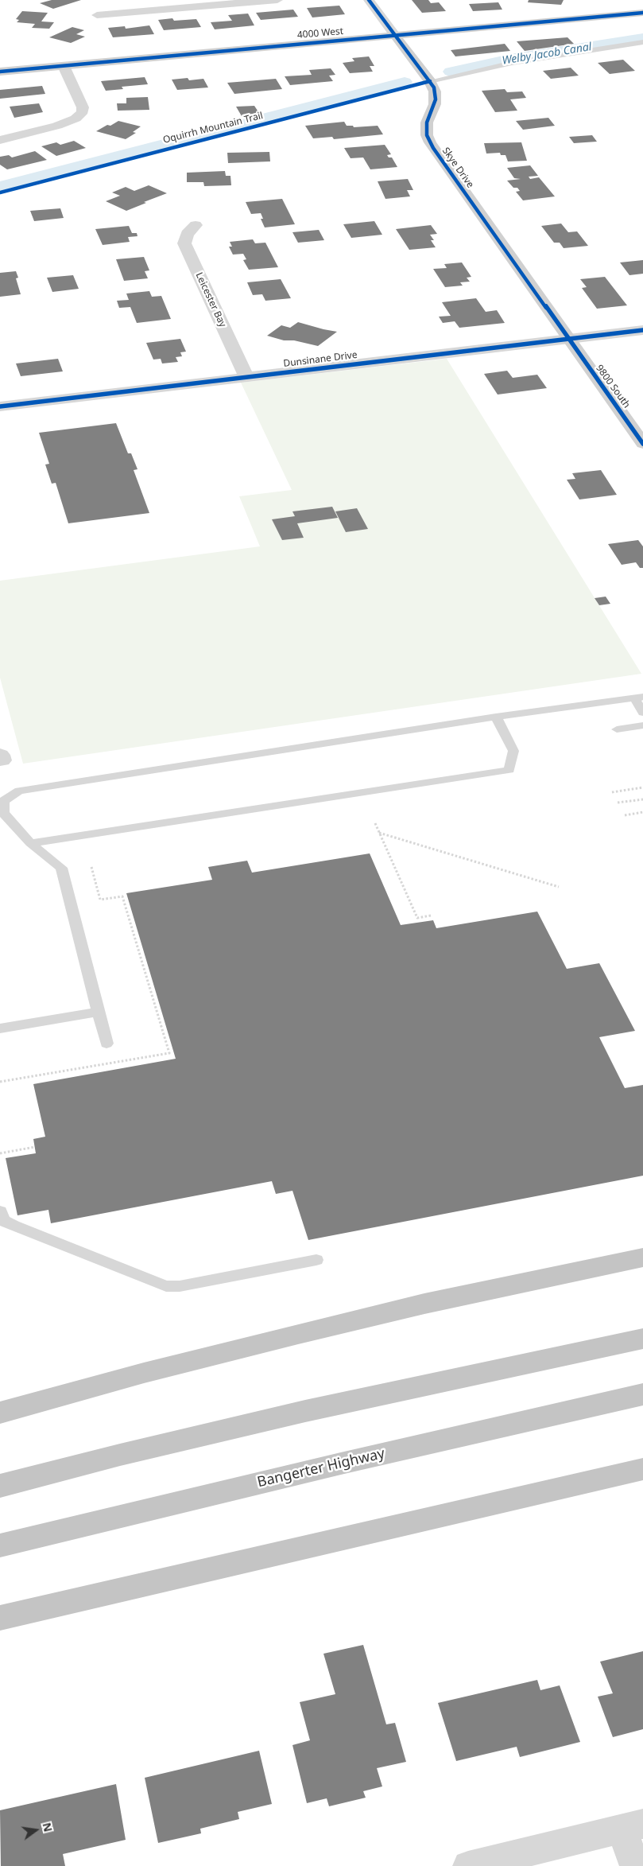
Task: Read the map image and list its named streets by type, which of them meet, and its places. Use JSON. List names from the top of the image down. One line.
{"streets":{"highway":["Bangerter Highway"],"main road":["4000 West","Skye Drive","9800 South"],"street":["Leicester Bay","Dunsinane Drive"],"cycle path":["Oquirrh Mountain Trail"]},"crossings":[["4000 West","Skye Drive"],["Skye Drive","Dunsinane Drive"],["Skye Drive","9800 South"],["Leicester Bay","Dunsinane Drive"],["Dunsinane Drive","9800 South"]],"water":["Welby Jacob Canal"],"north":"right"}
